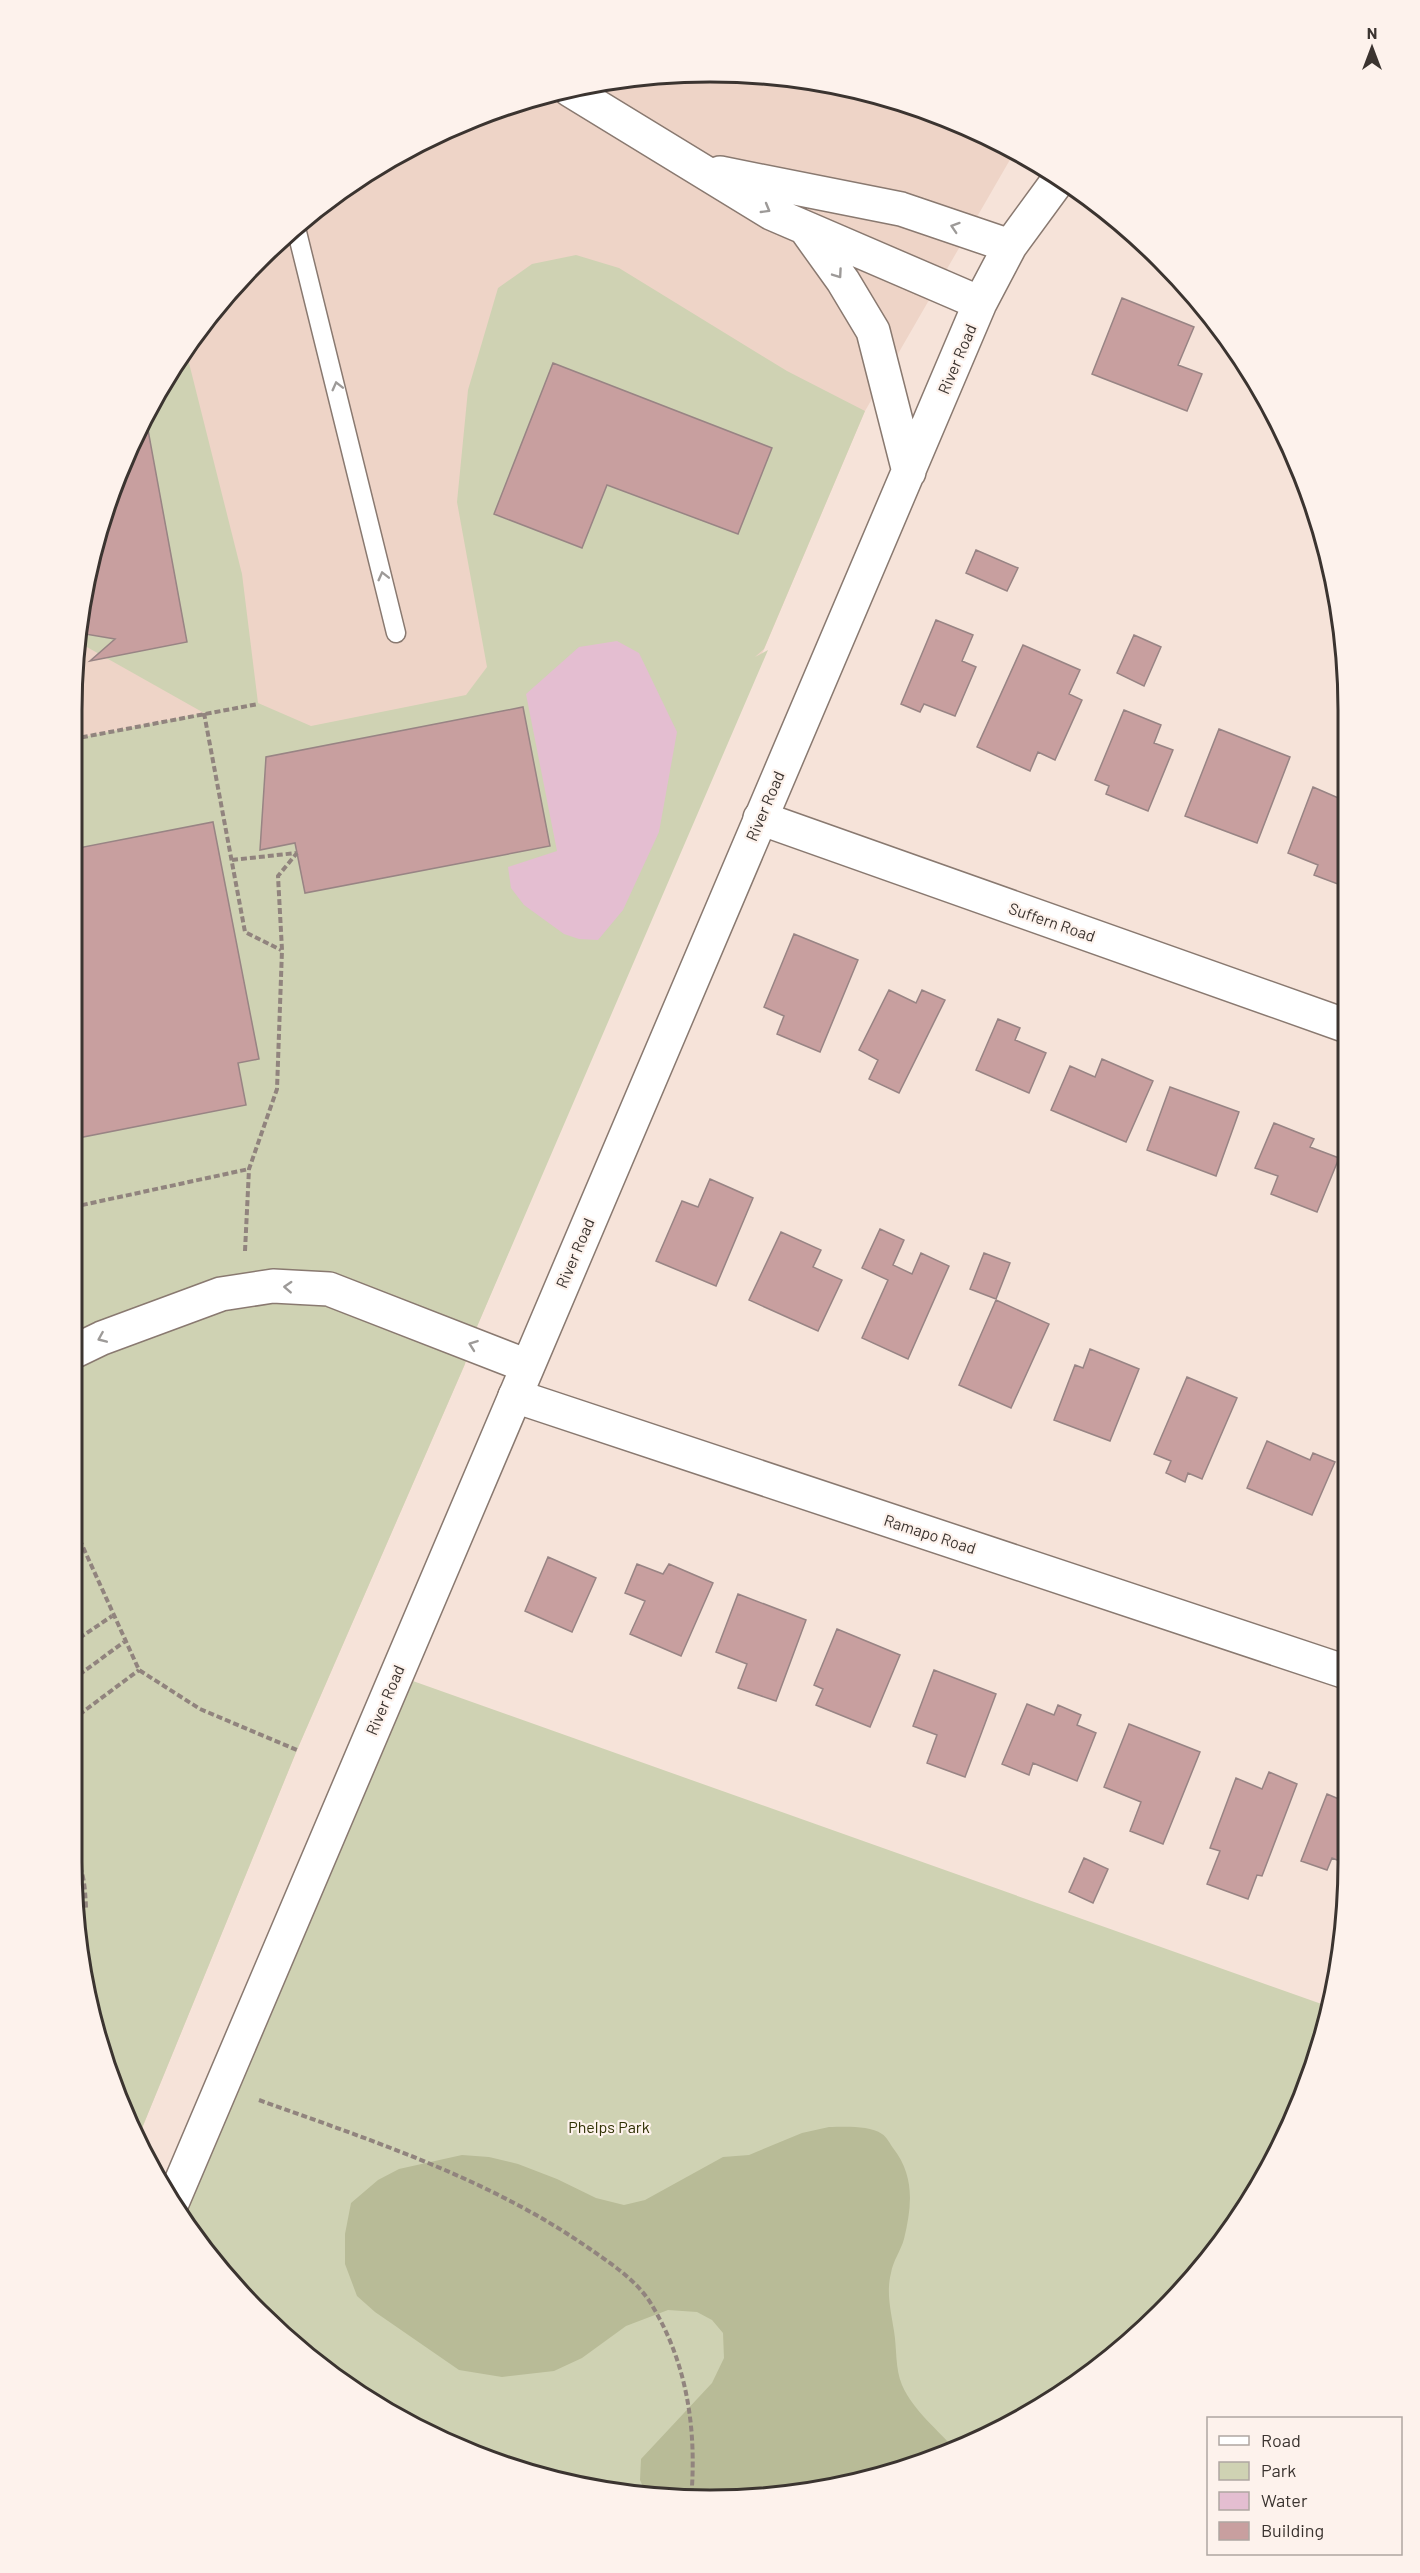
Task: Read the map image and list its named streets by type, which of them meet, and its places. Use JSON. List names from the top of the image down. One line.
{"streets":{"main road":["River Road","Suffern Road","Ramapo Road"]},"crossings":[["River Road","Suffern Road"],["River Road","Ramapo Road"]],"parks":["Phelps Park"],"legend":["Road","Park","Water","Building"],"north":"top"}
